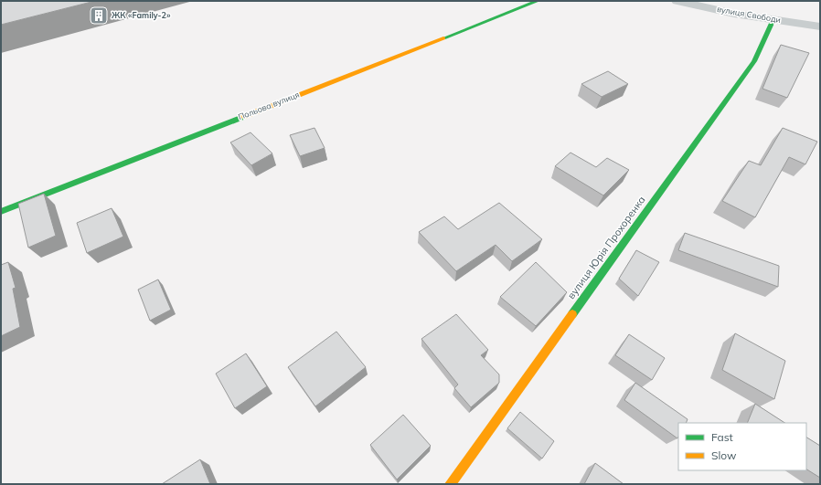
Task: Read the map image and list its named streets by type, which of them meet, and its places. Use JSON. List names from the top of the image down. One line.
{"streets":{"street":["вулиця Свободи","Польова вулиця","вулиця Юрія Прохоренка"]},"crossings":[["вулиця Свободи","вулиця Юрія Прохоренка"]],"places":{"building":["ЖК «Family-2»"]},"legend":["Fast","Slow"]}
